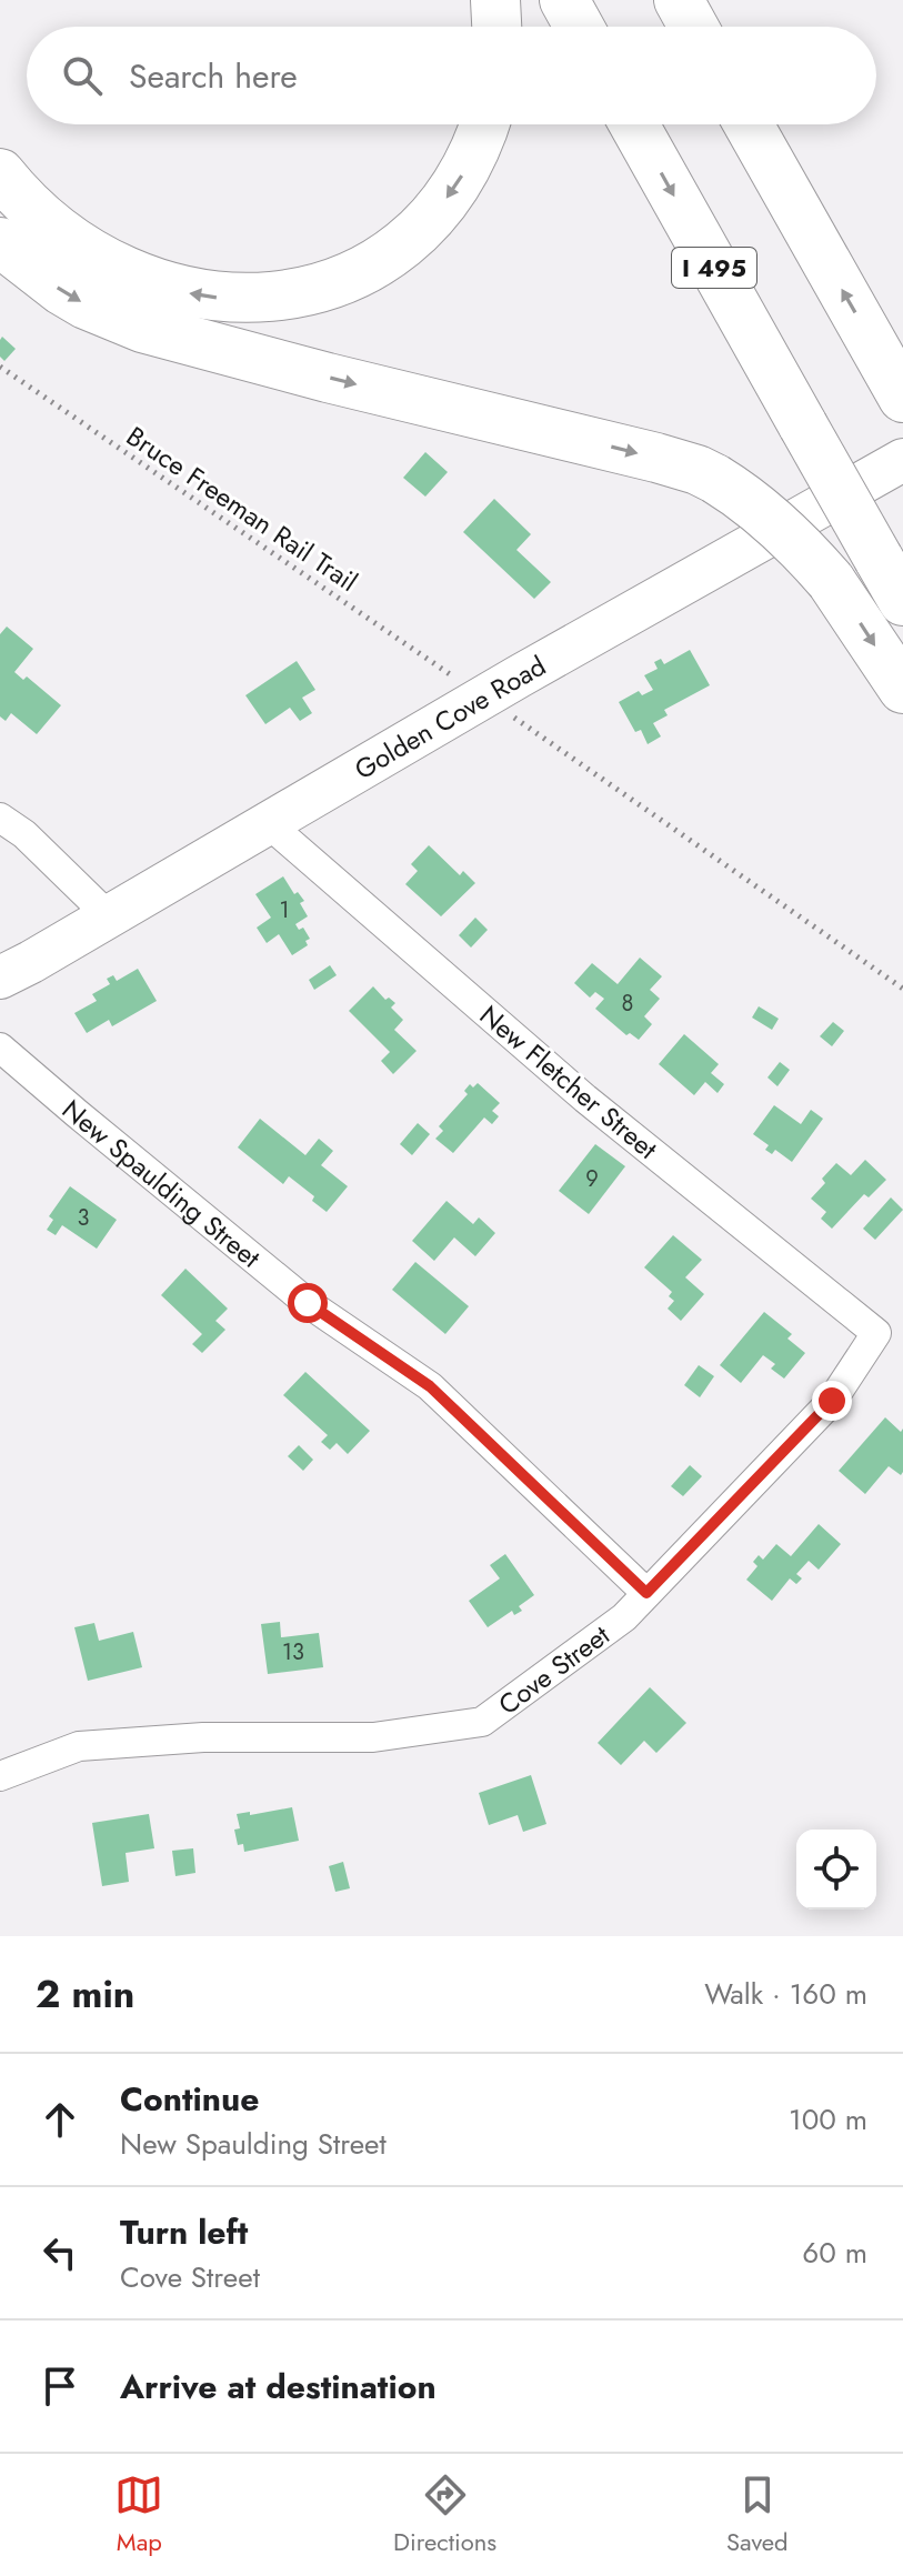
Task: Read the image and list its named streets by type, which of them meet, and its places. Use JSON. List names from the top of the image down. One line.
{"streets":{"highway":["I 495"],"main road":["Golden Cove Road"],"street":["New Fletcher Street","New Spaulding Street","Cove Street"],"path":["Bruce Freeman Rail Trail"]},"crossings":[["Golden Cove Road","New Fletcher Street"],["New Fletcher Street","Cove Street"],["New Spaulding Street","Cove Street"]],"house_numbers":["1","8","9","3","13"],"page":{"search":"Search here","heading":["2 min","Walk · 160 m"],"list":[["Continue","New Spaulding Street","100 m"],["Turn left","Cove Street","60 m"],"Arrive at destination"],"nav":["Map","Directions","Saved"]}}
